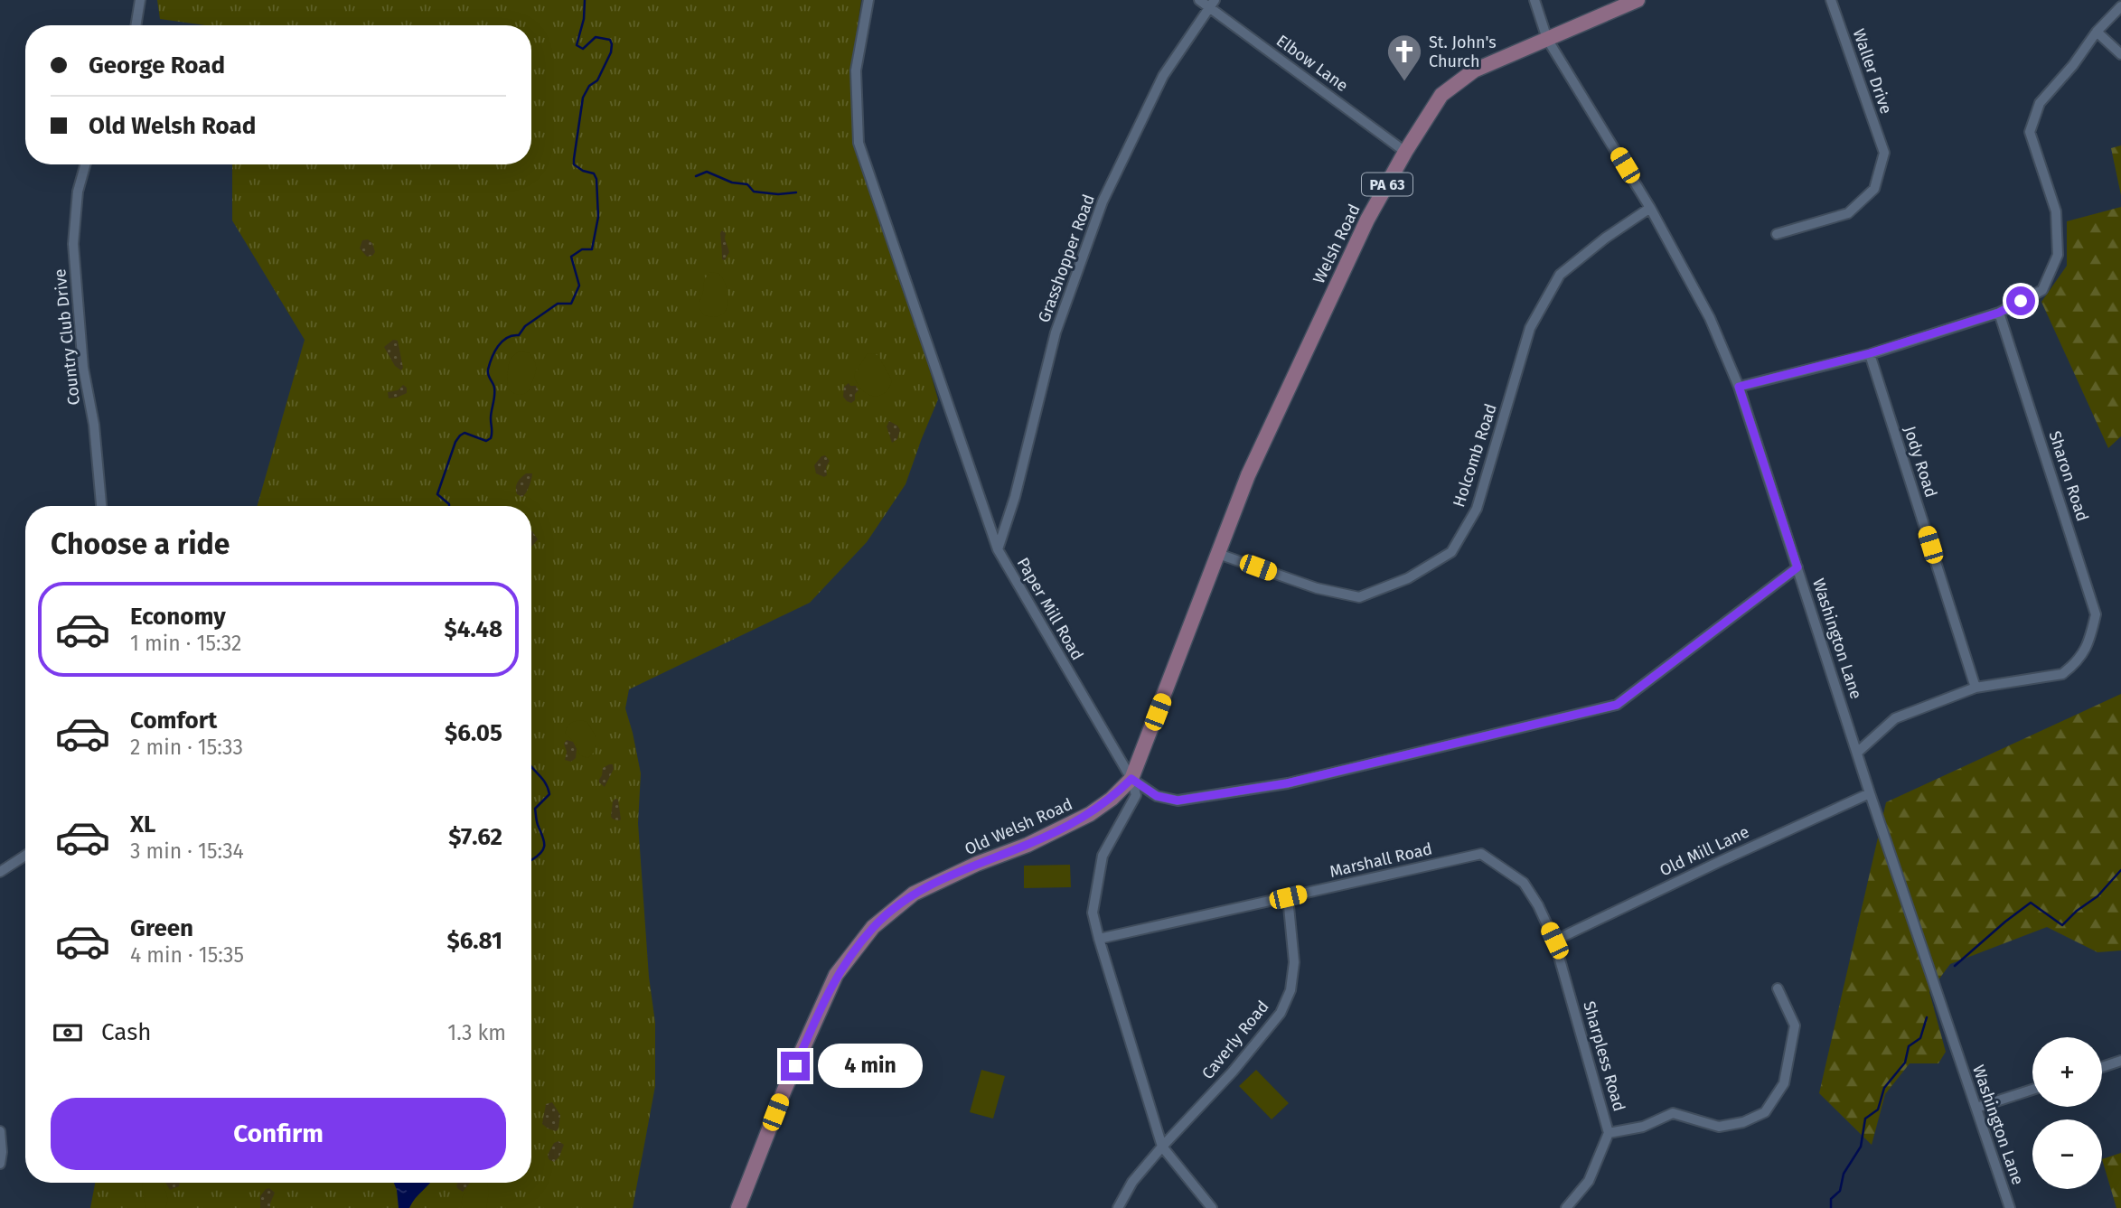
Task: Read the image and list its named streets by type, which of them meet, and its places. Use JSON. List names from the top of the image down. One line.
{"streets":{"main road":["PA 63","Welsh Road","Old Welsh Road"],"street":["Elbow Lane","Waller Drive","Grasshopper Road","Country Club Drive","Holcomb Road","Jody Road","Sharon Road","Paper Mill Road","Washington Lane","Old Mill Lane","Marshall Road","Caverly Road","Sharpless Road"]},"crossings":[["Elbow Lane","Welsh Road"],["Elbow Lane","Grasshopper Road"],["Welsh Road","Washington Lane"],["Welsh Road","Old Welsh Road"],["Grasshopper Road","Paper Mill Road"],["Holcomb Road","Washington Lane"],["Holcomb Road","Old Welsh Road"],["Jody Road","Sharon Road"],["Paper Mill Road","Old Welsh Road"],["Washington Lane","Old Mill Lane"],["Old Mill Lane","Sharpless Road"],["Marshall Road","Caverly Road"],["Marshall Road","Sharpless Road"]],"places":{"church":["St. John's Church"]},"page":{"banner":["George Road","Old Welsh Road"],"heading":"Choose a ride","list":[{"name":"Economy","note":"1 min · 15:32","value":"$4.48"},{"name":"Comfort","note":"2 min · 15:33","value":"$6.05"},{"name":"XL","note":"3 min · 15:34","value":"$7.62"},{"name":"Green","note":"4 min · 15:35","value":"$6.81"}],"pay":["Cash","1.3 km"],"map_buttons":["+","−"],"bubble":"4 min","buttons":"Confirm"}}
